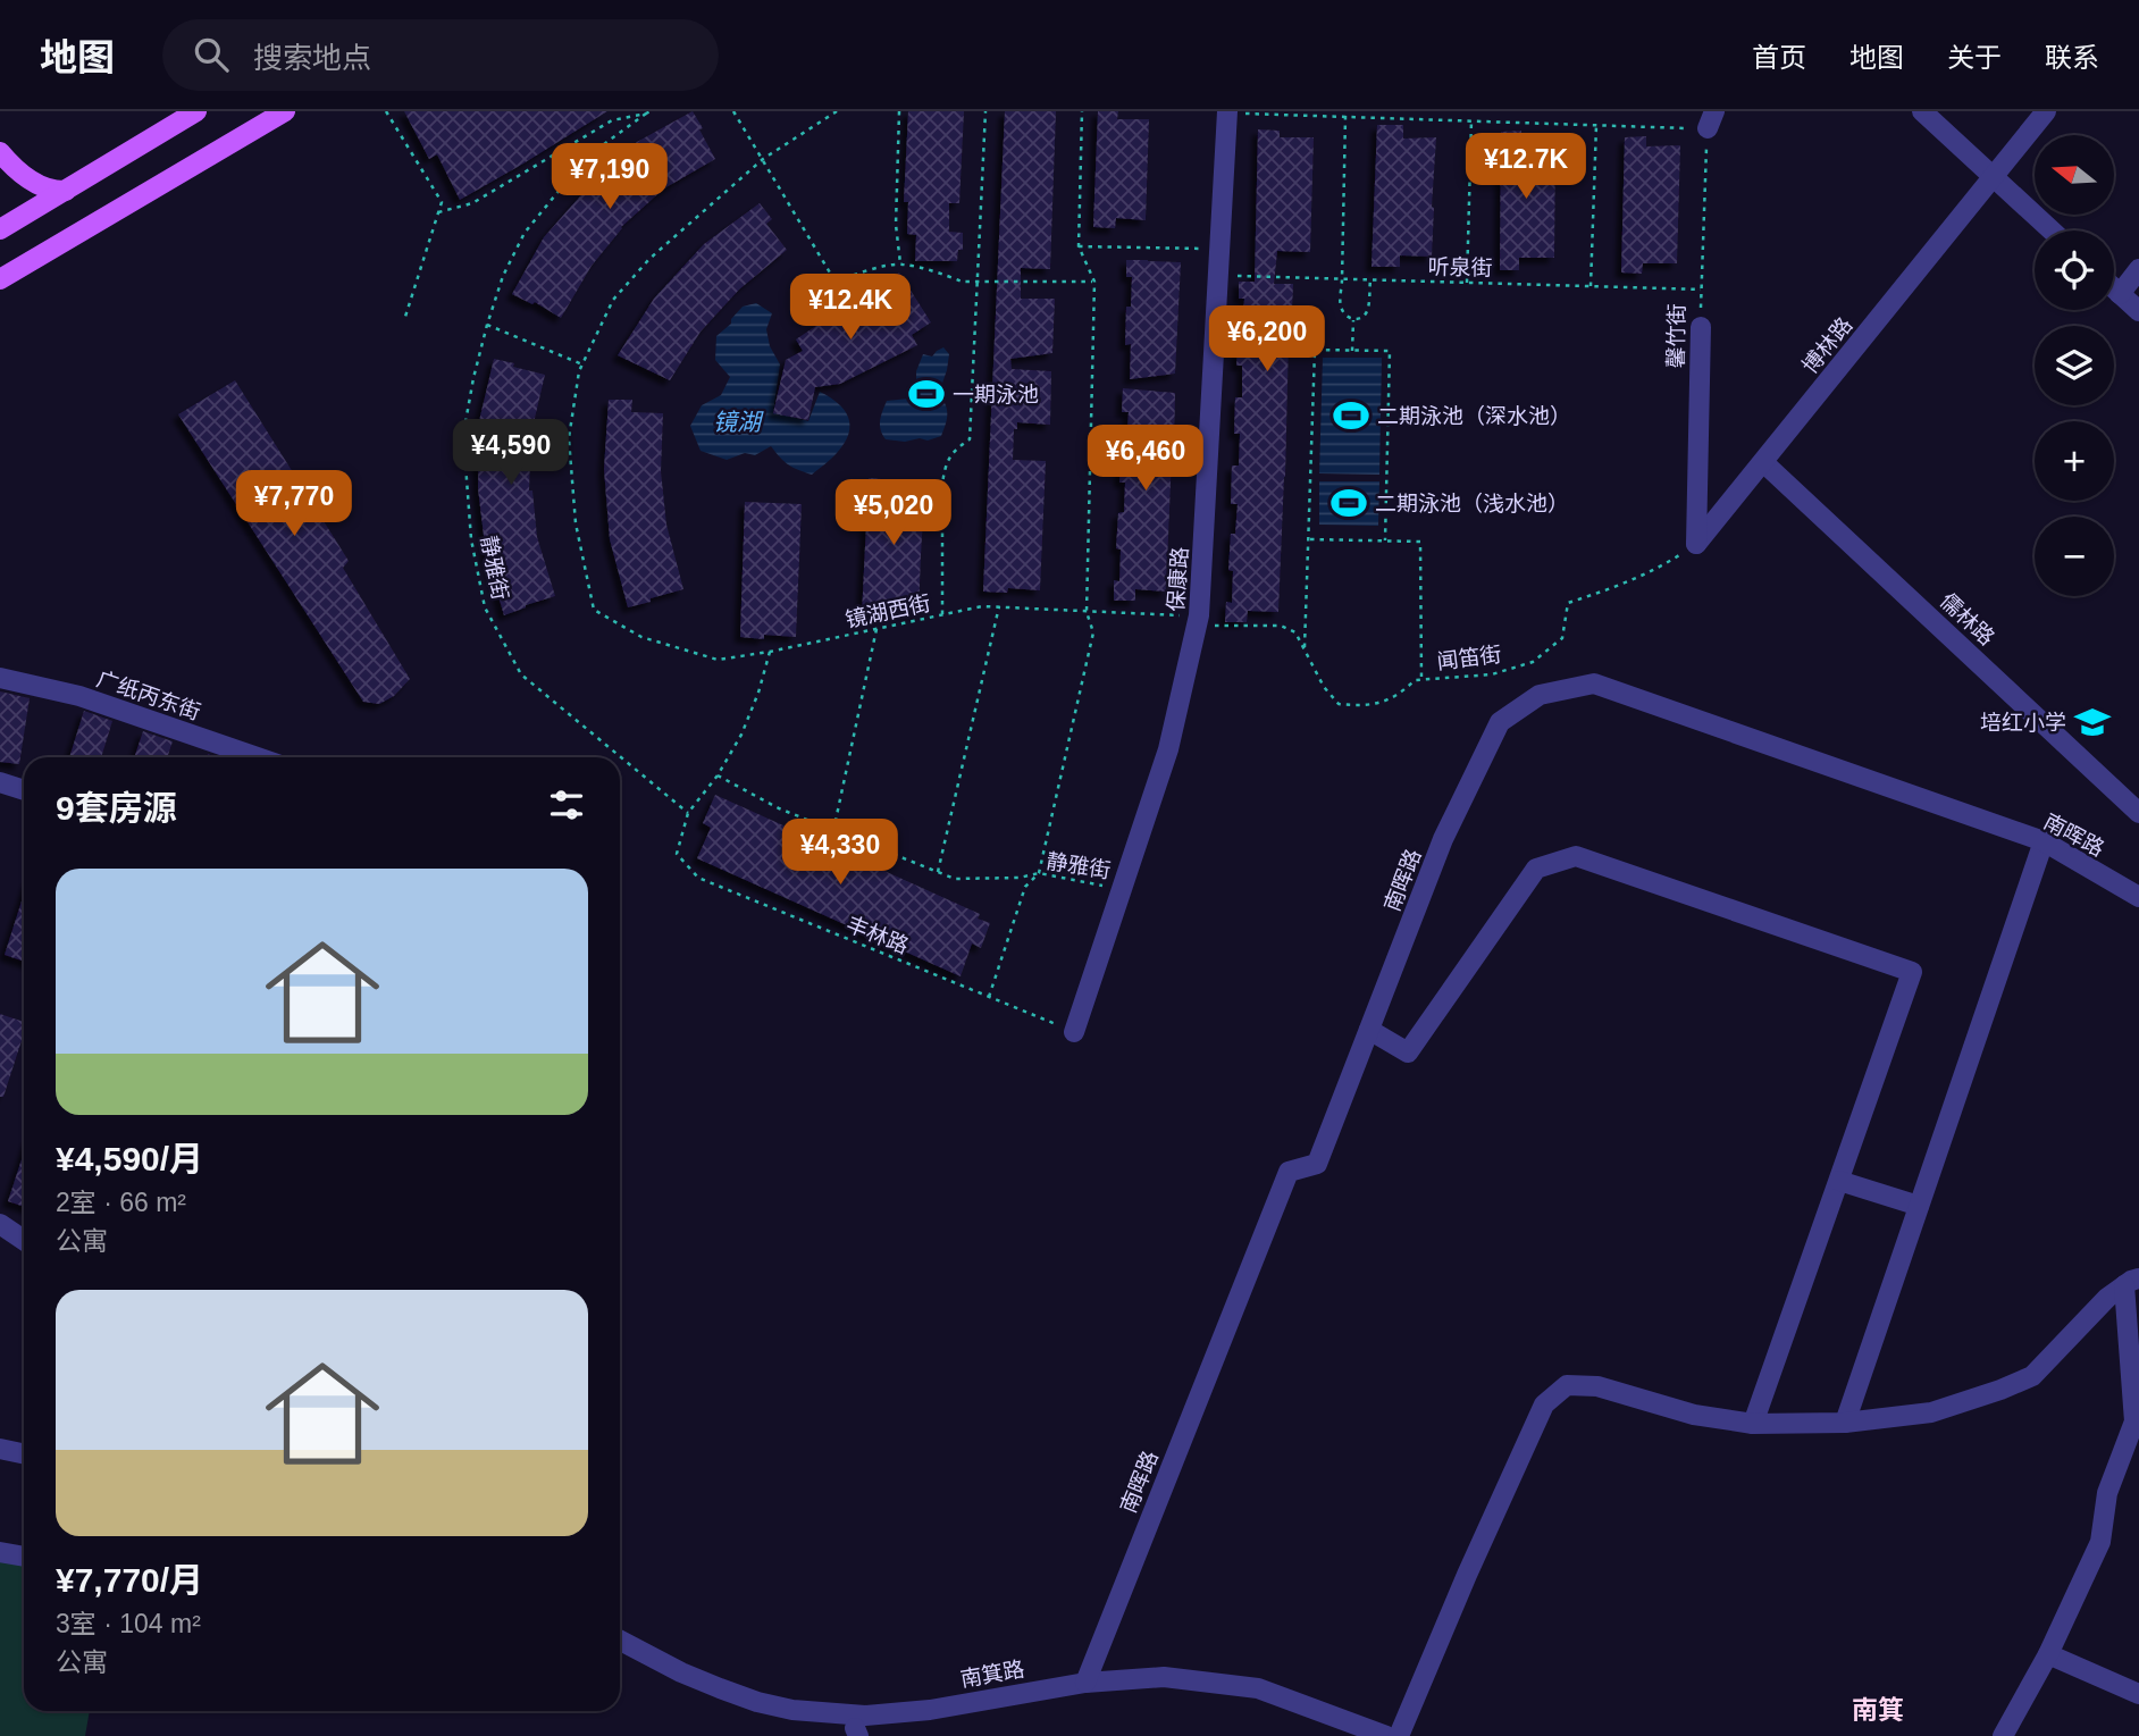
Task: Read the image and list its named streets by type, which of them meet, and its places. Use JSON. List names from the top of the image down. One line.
{"streets":{"street":["馨竹街","博林路","保康路","儒林路","广纸丙东街","南晖路","南箕路"],"path":["听泉街","静雅街","镜湖西街","闻笛街","丰林路"]},"crossings":[["听泉街","馨竹街"],["听泉街","保康路"],["馨竹街","博林路"],["馨竹街","闻笛街"],["博林路","儒林路"],["博林路","闻笛街"],["静雅街","保康路"],["静雅街","丰林路"],["保康路","镜湖西街"],["保康路","闻笛街"],["保康路","丰林路"],["镜湖西街","闻笛街"],["南晖路","南箕路"]],"districts":["南箕"],"water":["镜湖"],"places":{"sports":["一期泳池","二期泳池（深水池）","二期泳池（浅水池）"],"school or university":["培红小学"]},"north":"left","page":{"header":"地图","search":"搜索地点","nav":["首页","地图","关于","联系"],"price":["¥12.7K","¥7,190","¥12.4K","¥6,200","¥4,590","¥6,460","¥7,770","¥5,020","¥4,330"],"map_buttons":["+","−"],"heading":"9套房源","list":[{"name":"¥4,590/月","note":"2室 · 66 m² · 公寓"},{"name":"¥7,770/月","note":"3室 · 104 m² · 公寓"}]}}
